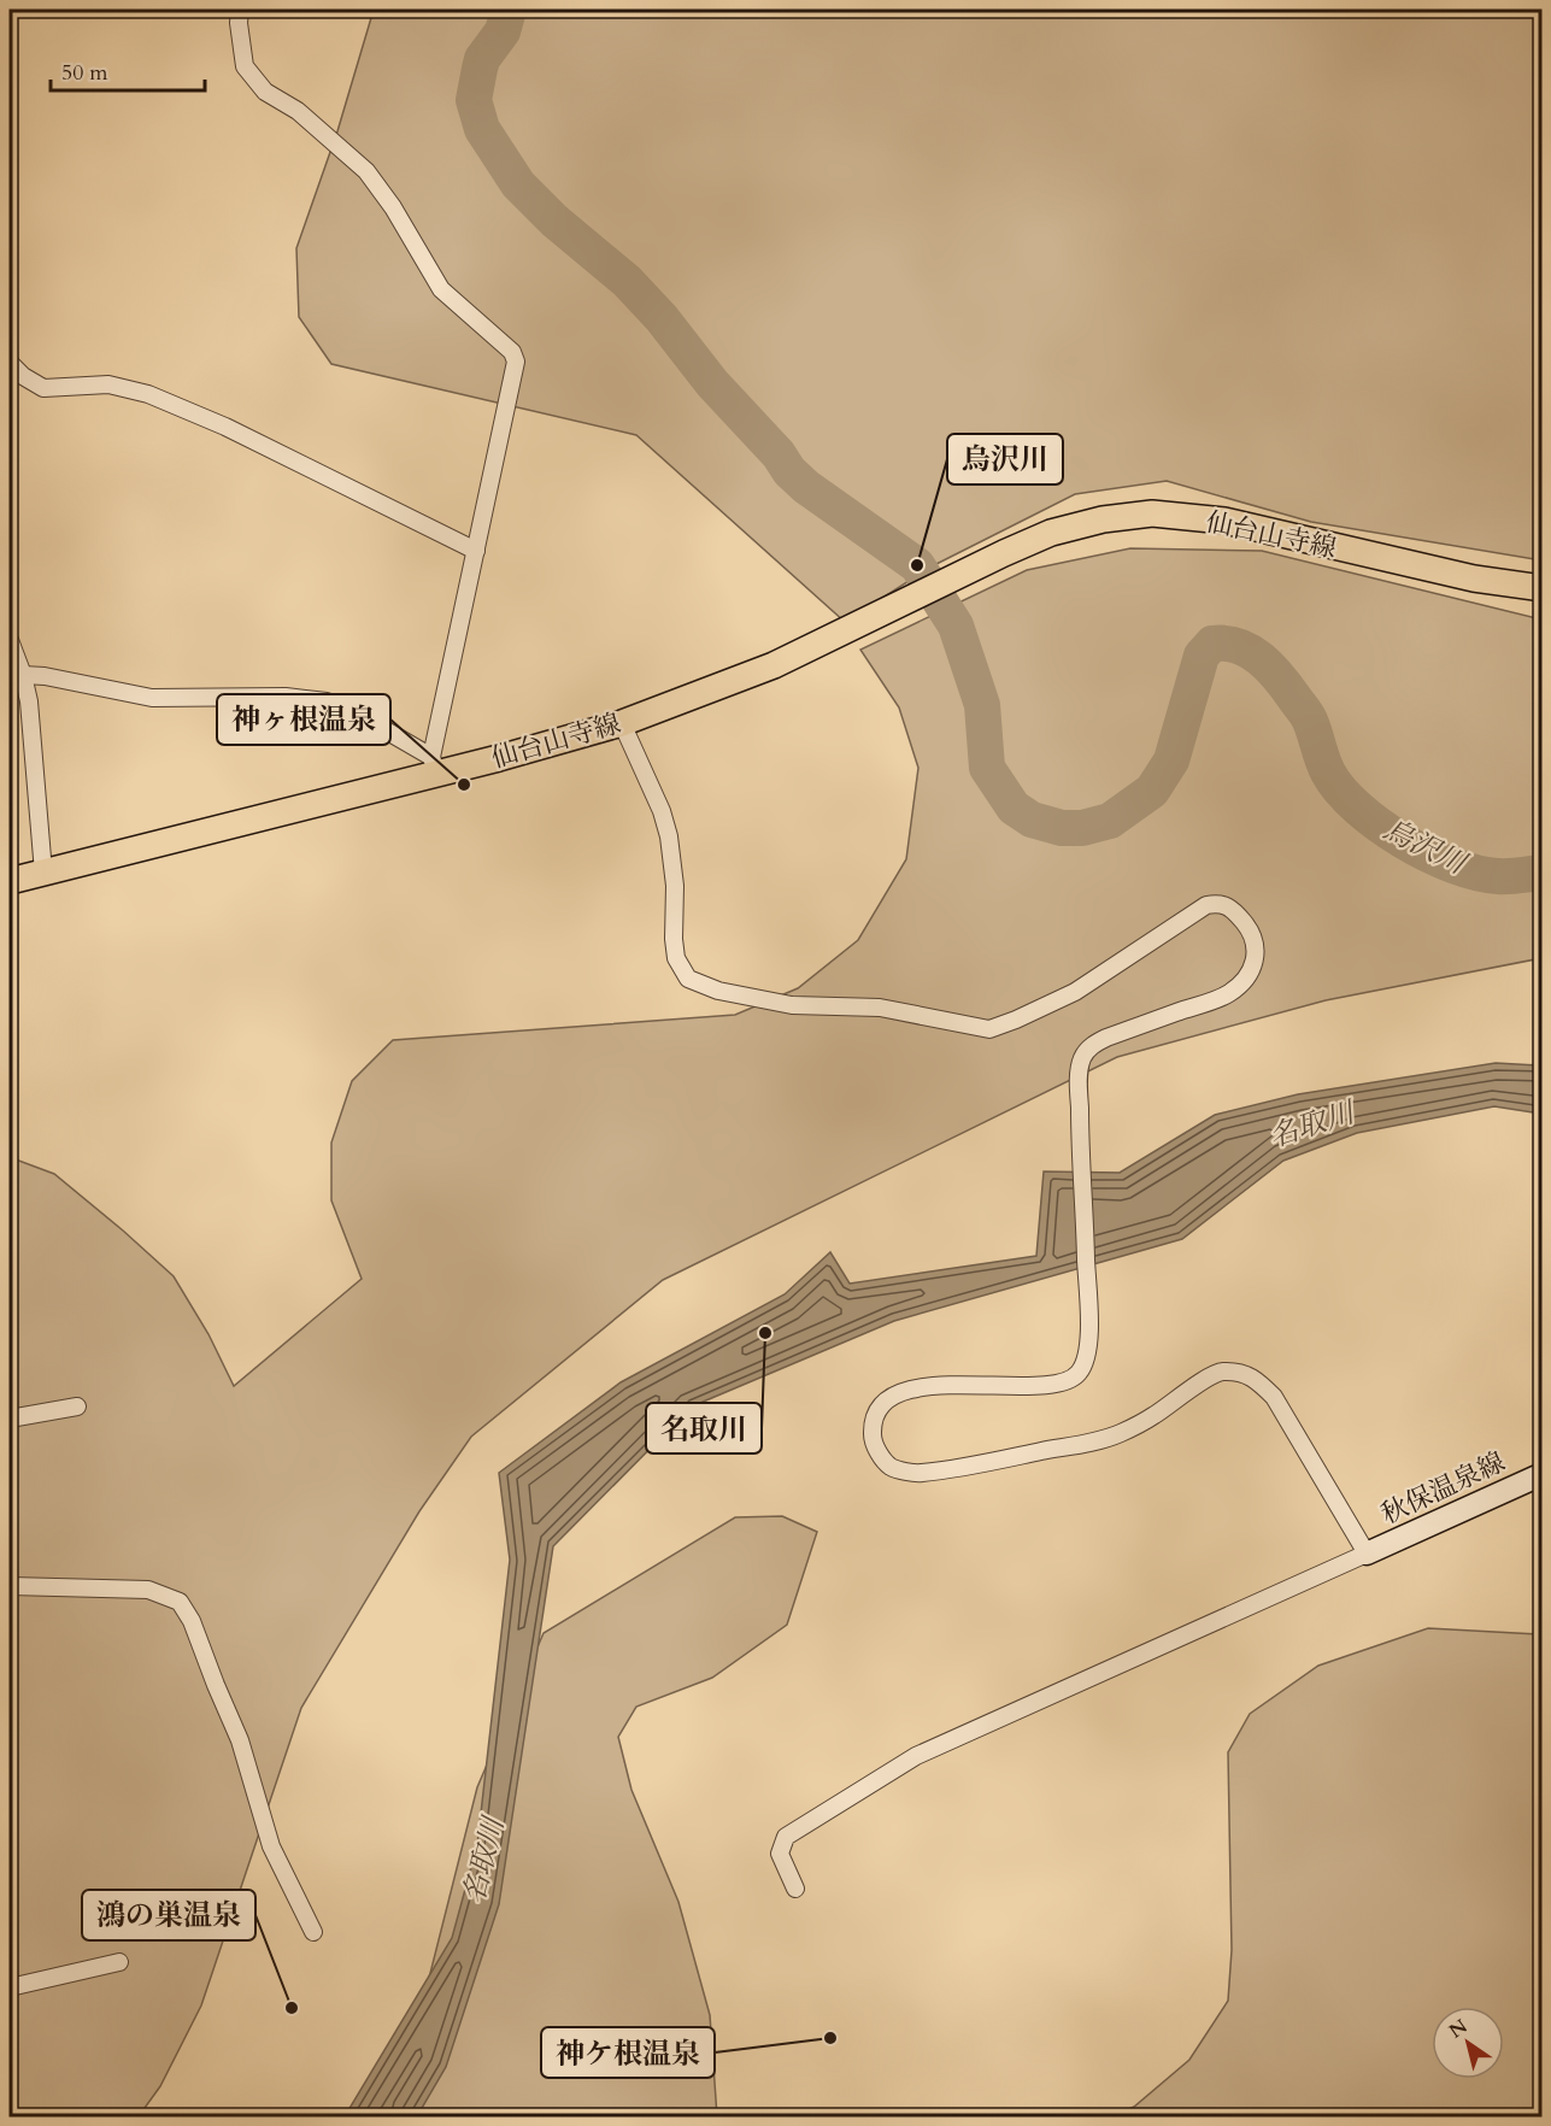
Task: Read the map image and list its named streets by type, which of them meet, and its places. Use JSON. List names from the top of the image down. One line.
{"streets":{"main road":["仙台山寺線","秋保温泉線"]},"water":["烏沢川","名取川"],"places":["烏沢川","神ヶ根温泉","名取川","鴻の巣温泉","神ケ根温泉"],"scale_bar":"50 m","north":"top left"}
